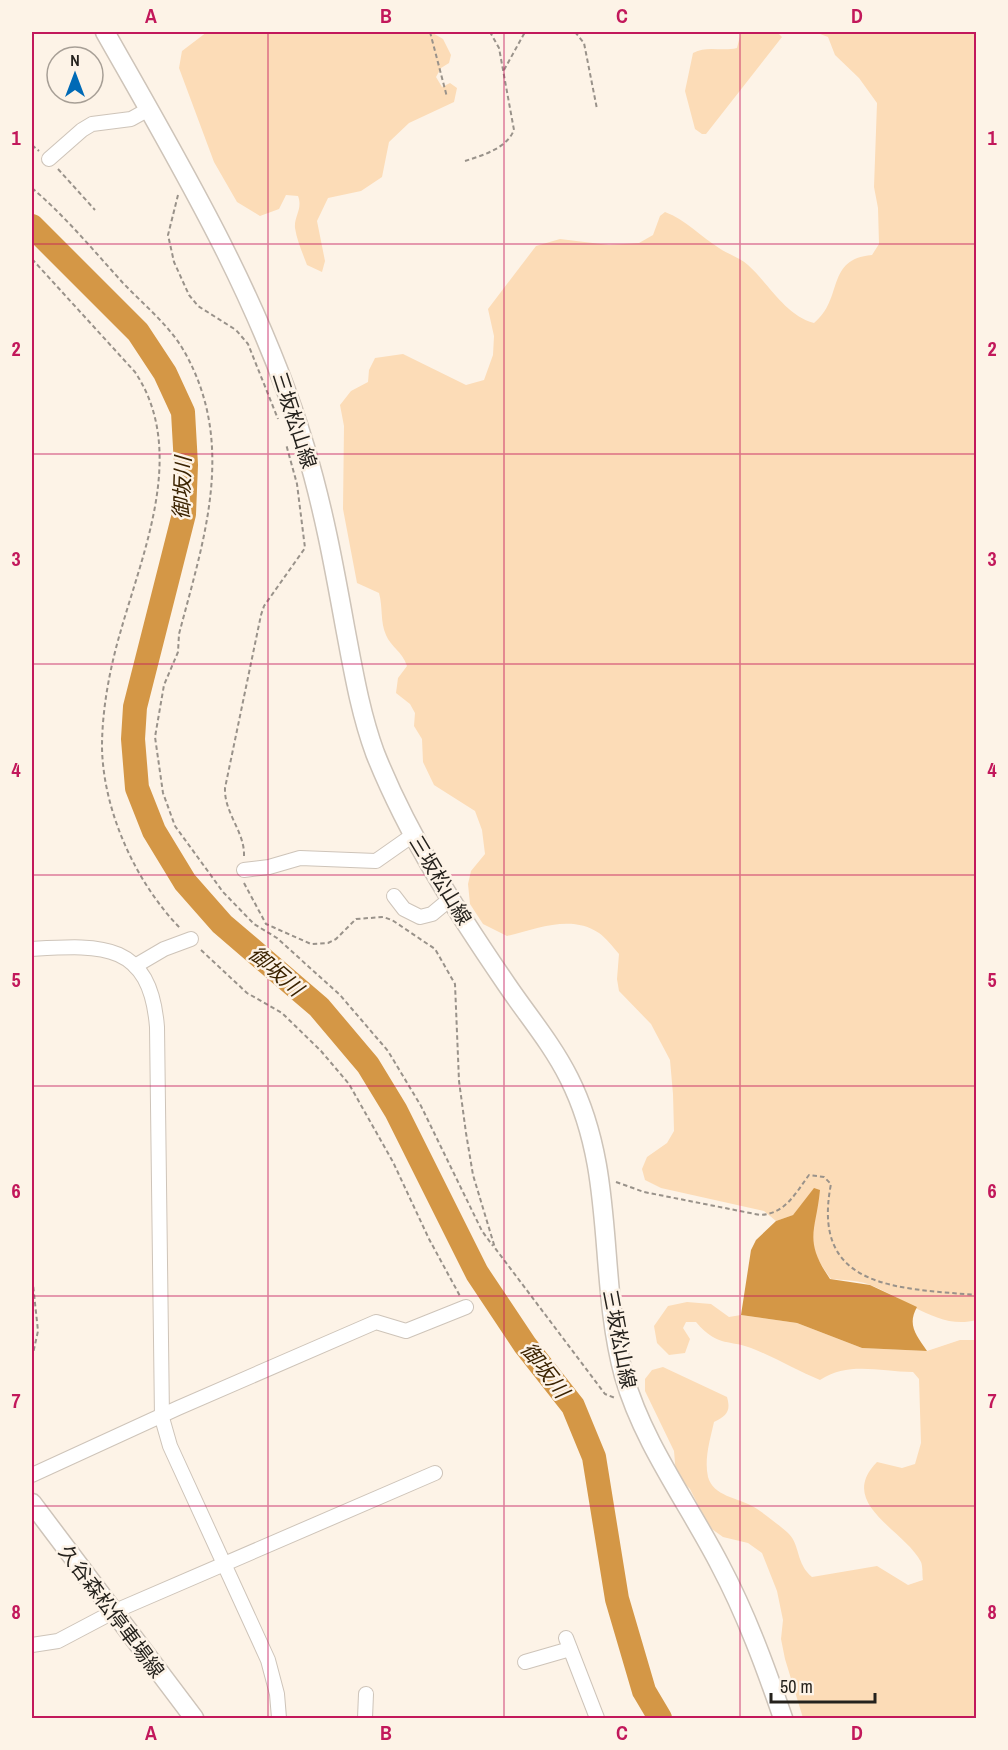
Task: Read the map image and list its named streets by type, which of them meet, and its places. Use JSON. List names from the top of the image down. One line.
{"streets":{"main road":["三坂松山線","久谷森松停車場線"]},"water":["御坂川"],"scale_bar":"50 m","north":"top","grid":{"columns":["A","B","C","D"],"rows":["1","2","3","4","5","6","7","8"]}}
